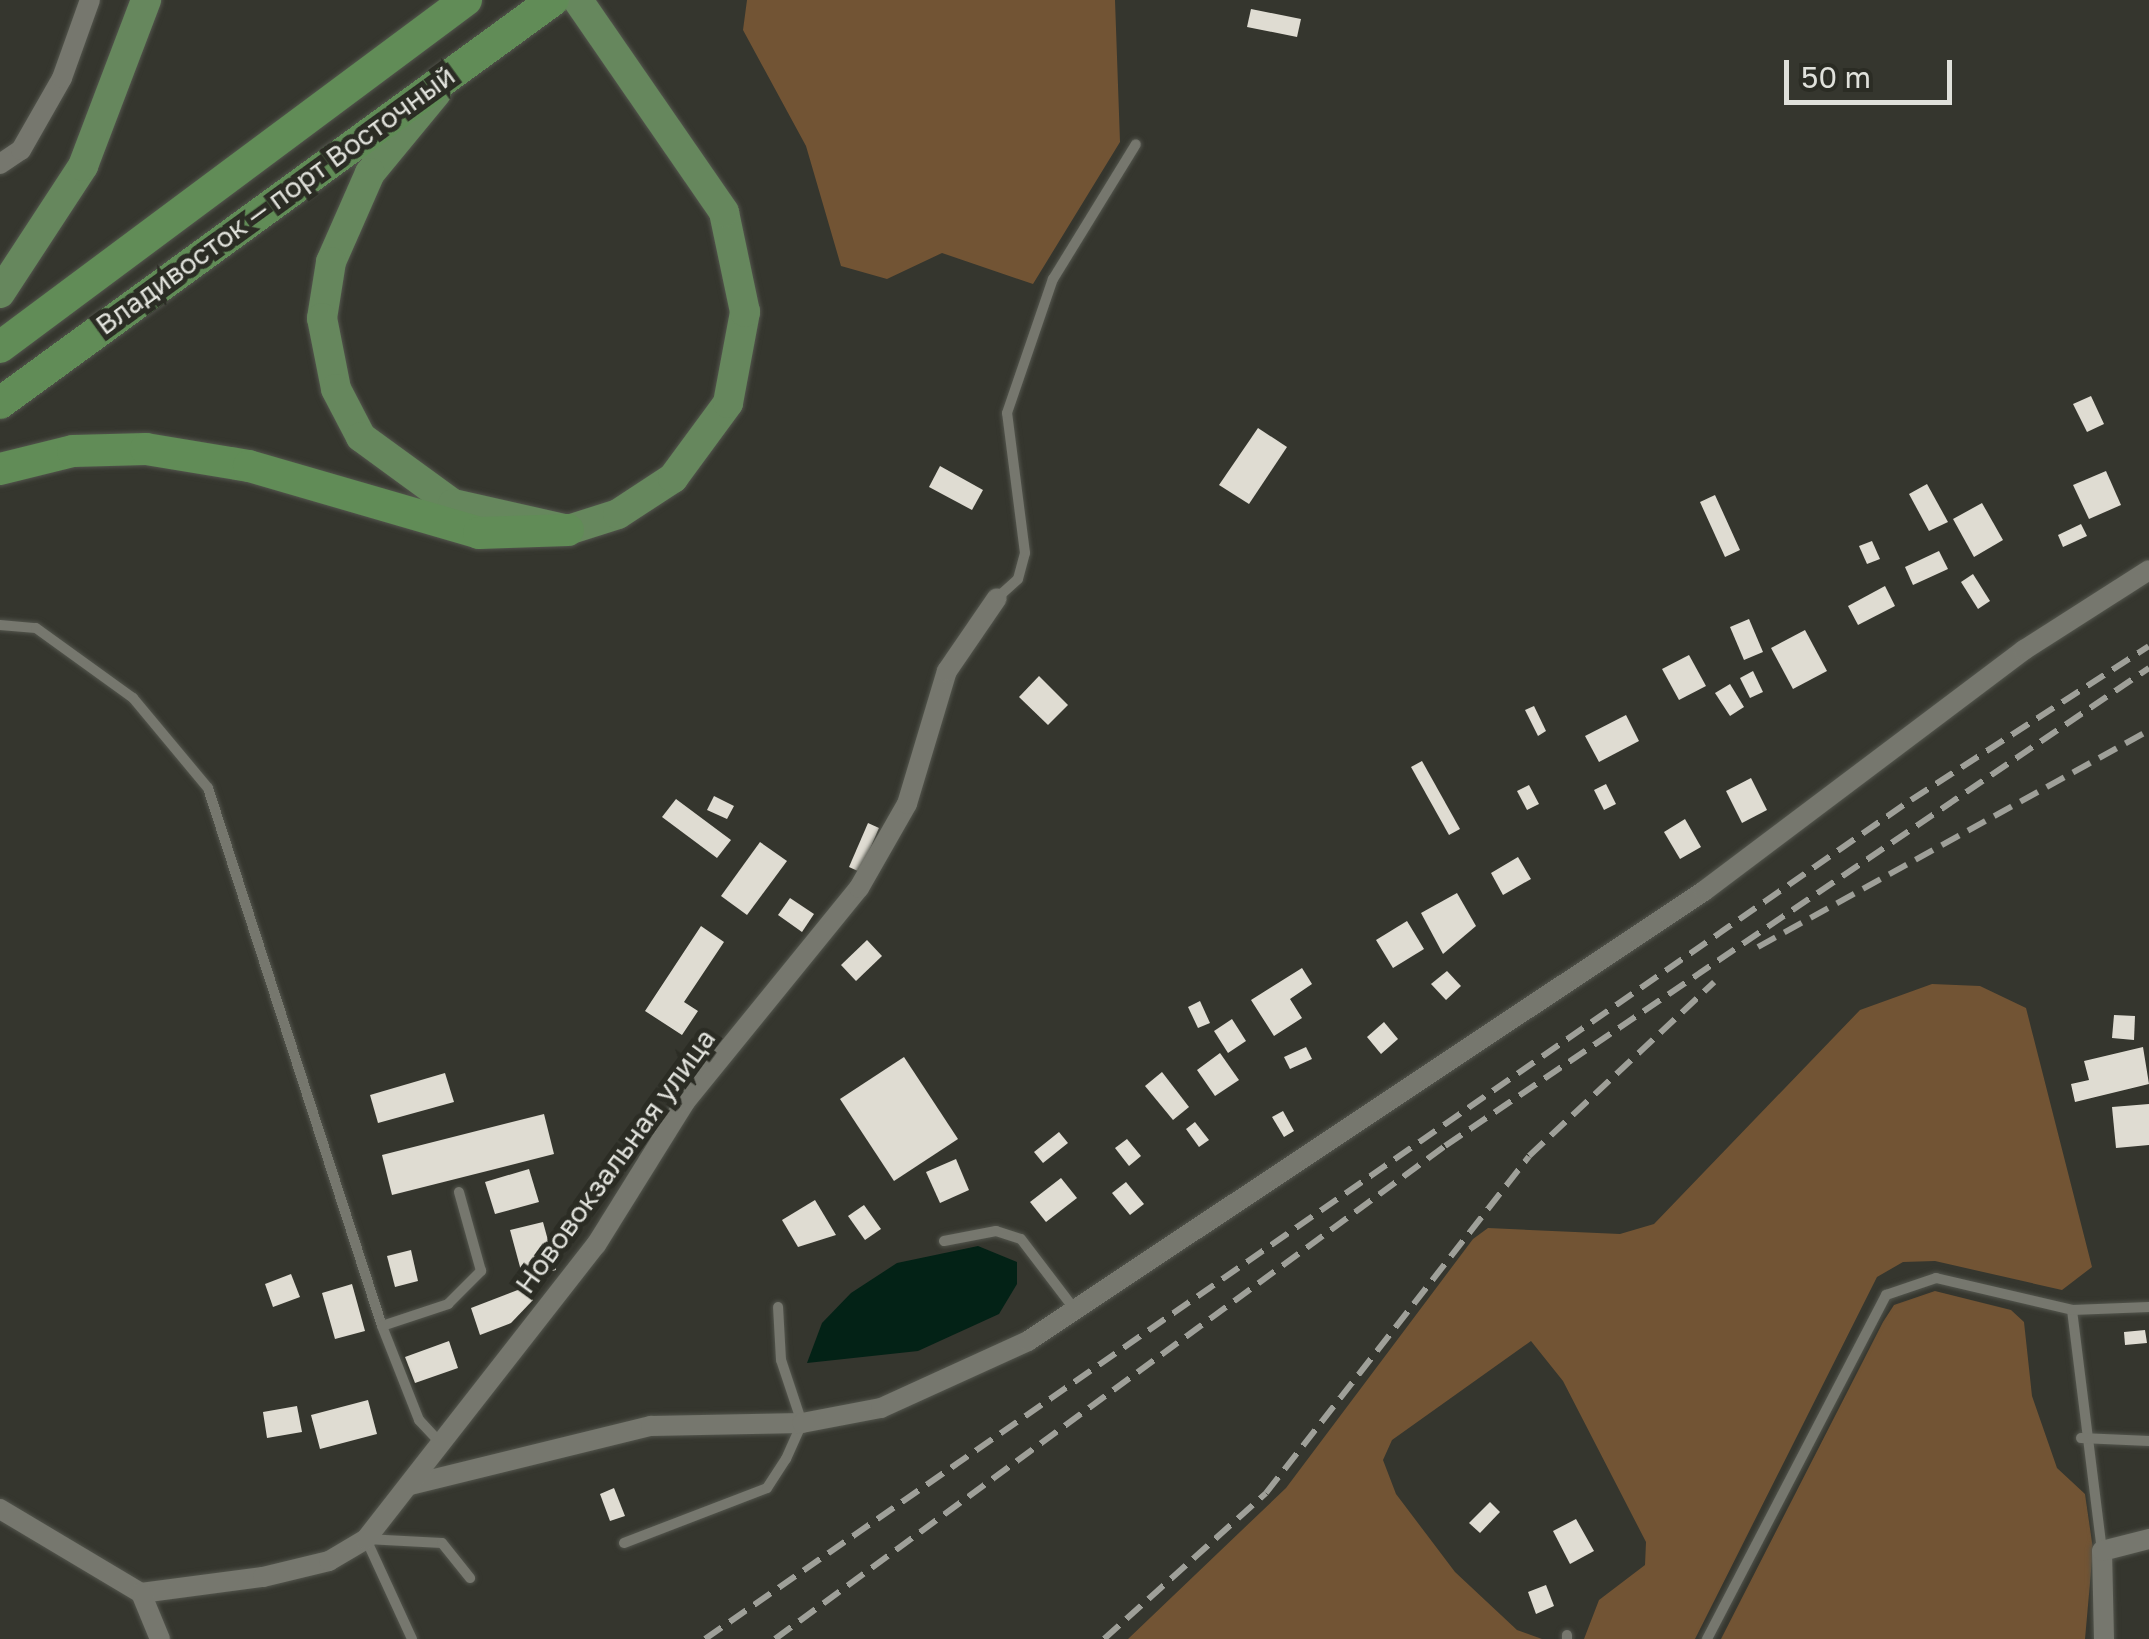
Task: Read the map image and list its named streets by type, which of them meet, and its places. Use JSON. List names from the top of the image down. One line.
{"streets":{"highway":["Владивосток — порт Восточный"],"street":["Нововокзальная улица"]},"scale_bar":"50 m"}
